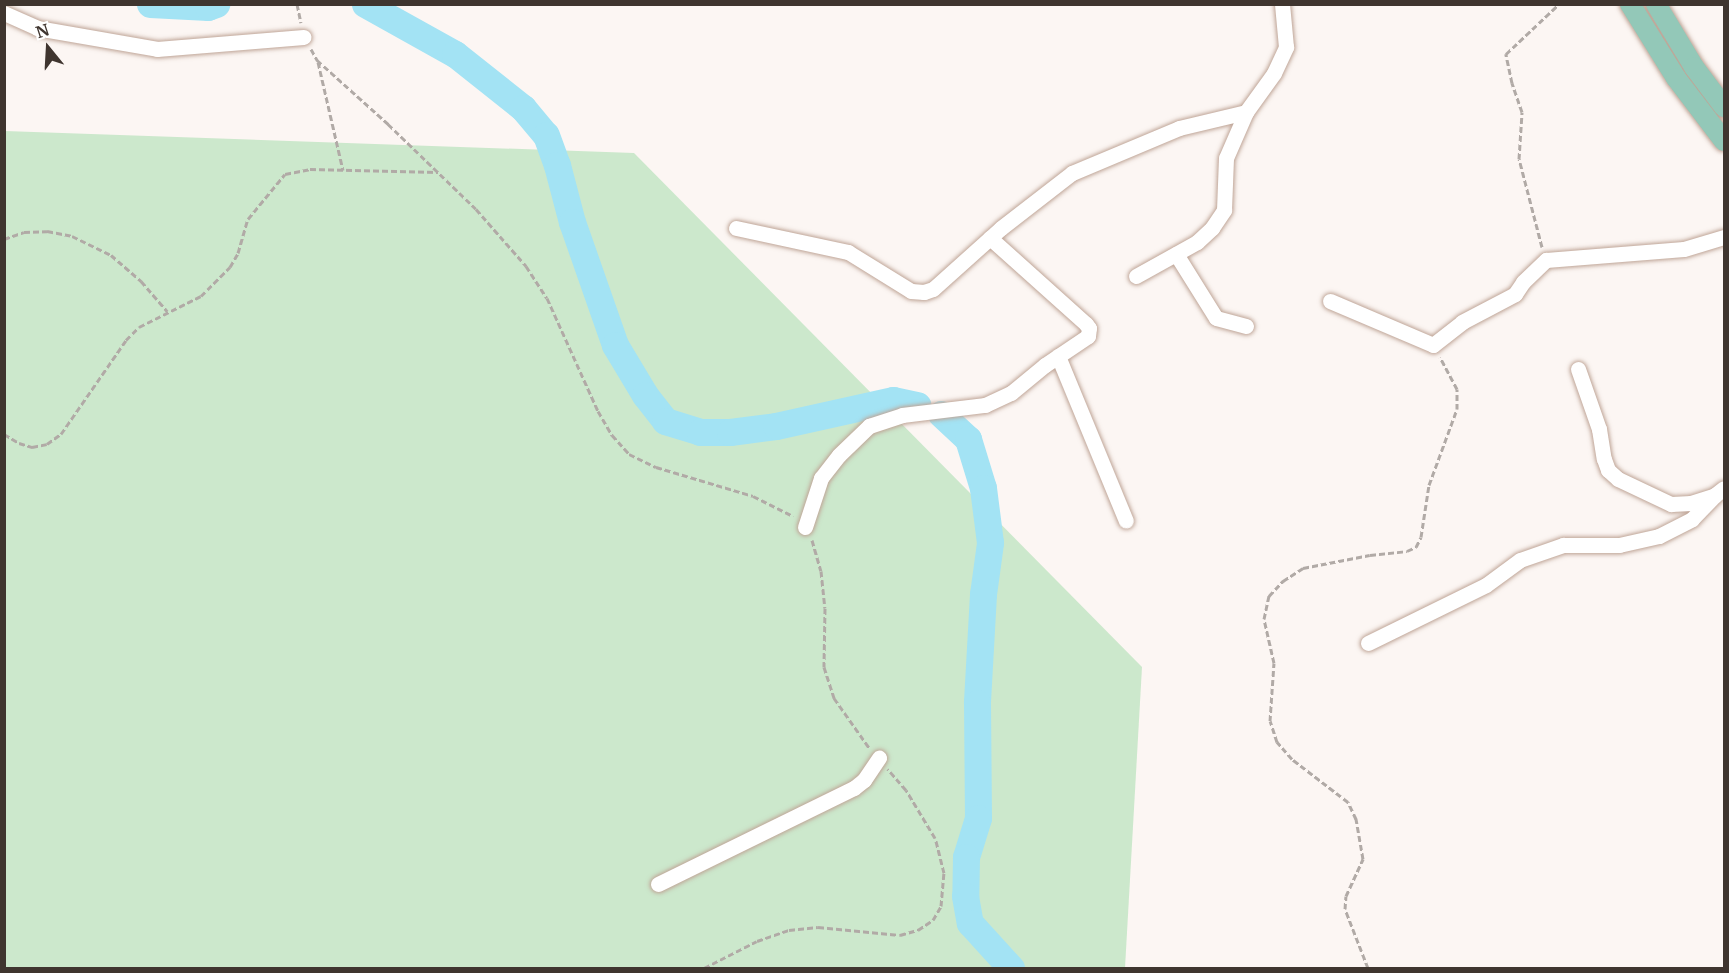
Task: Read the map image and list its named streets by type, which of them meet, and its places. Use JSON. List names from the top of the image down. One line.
{"north":"top"}
